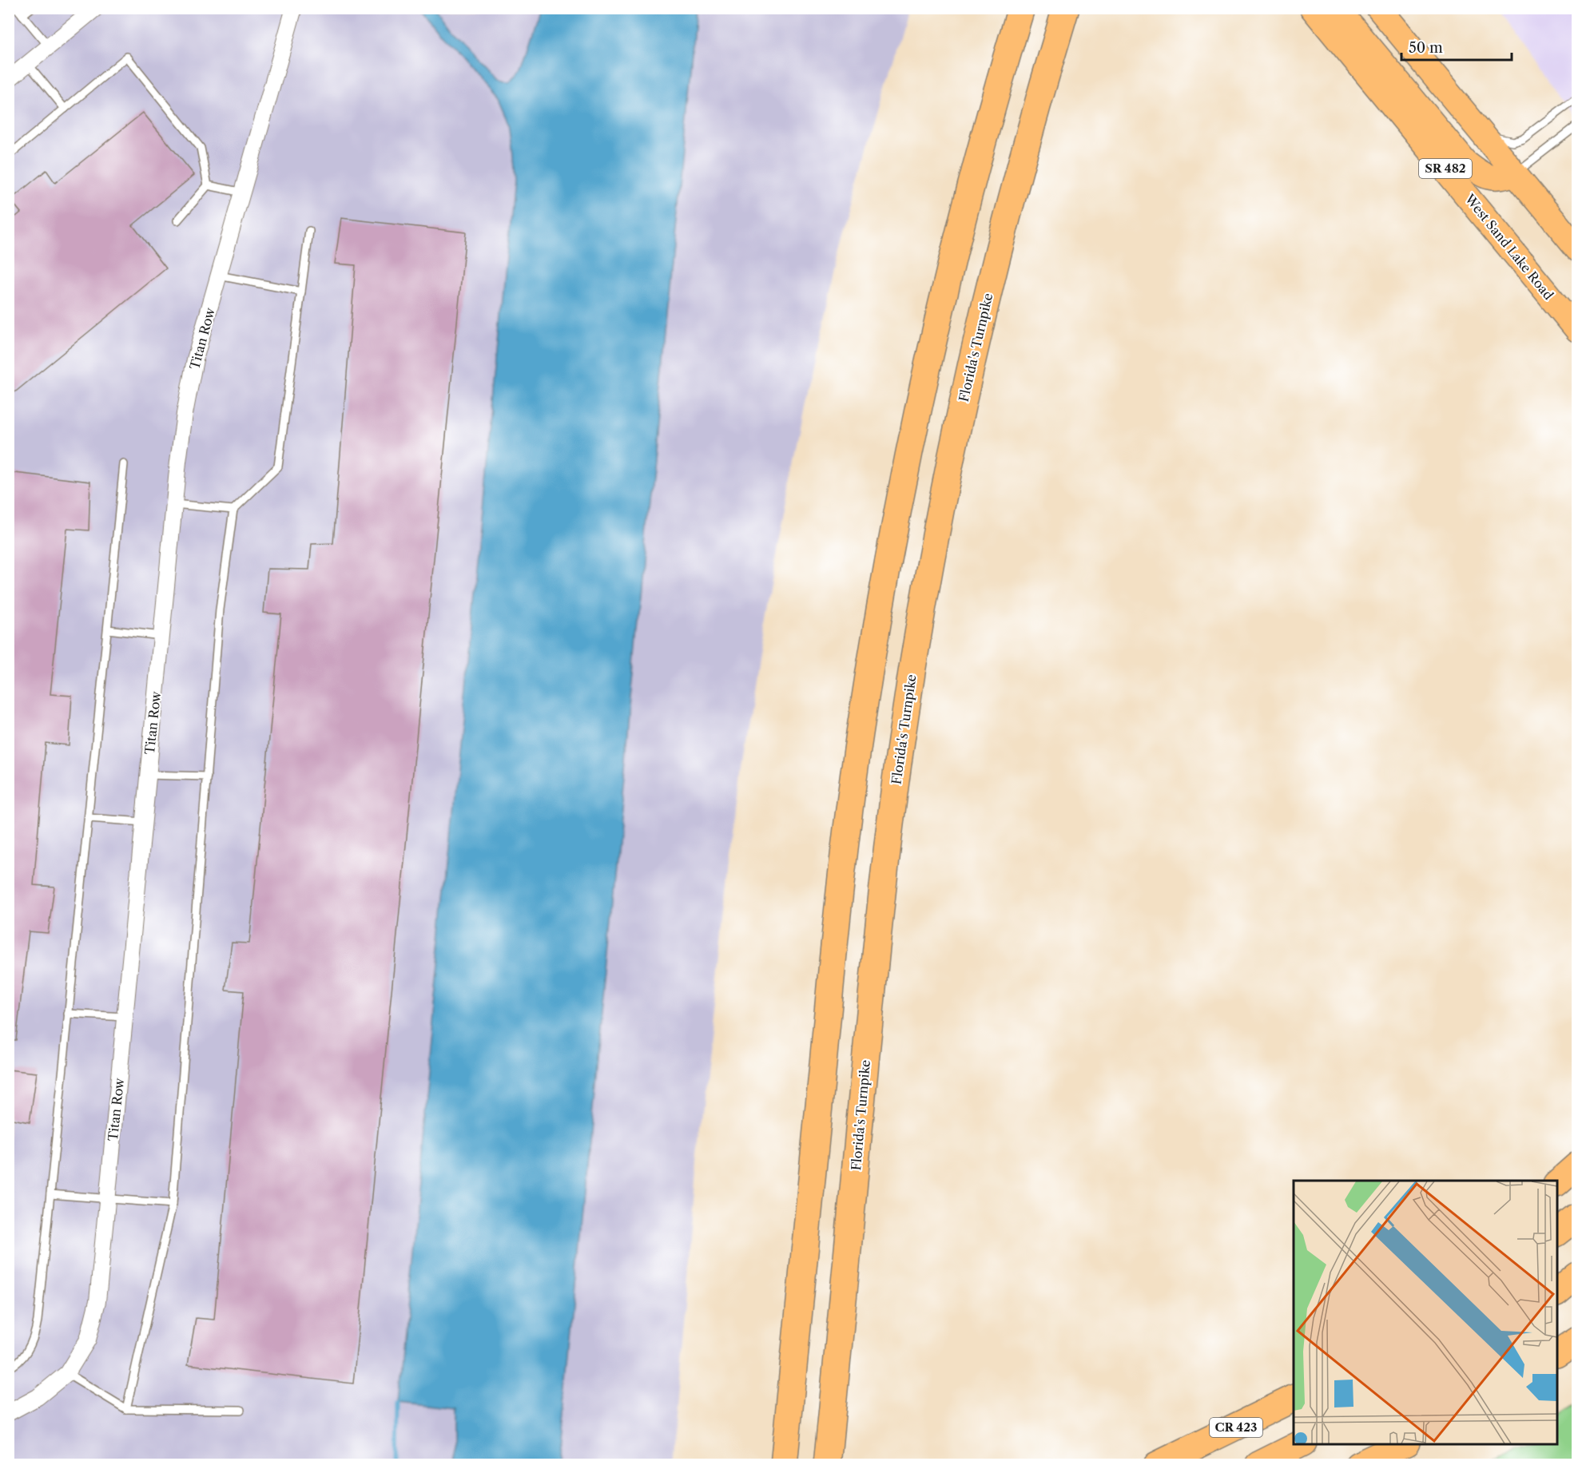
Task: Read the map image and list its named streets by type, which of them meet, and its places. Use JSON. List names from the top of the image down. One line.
{"streets":{"highway":["Florida's Turnpike","CR 423"],"main road":["SR 482","West Sand Lake Road"],"street":["Titan Row"]},"scale_bar":"50 m"}
